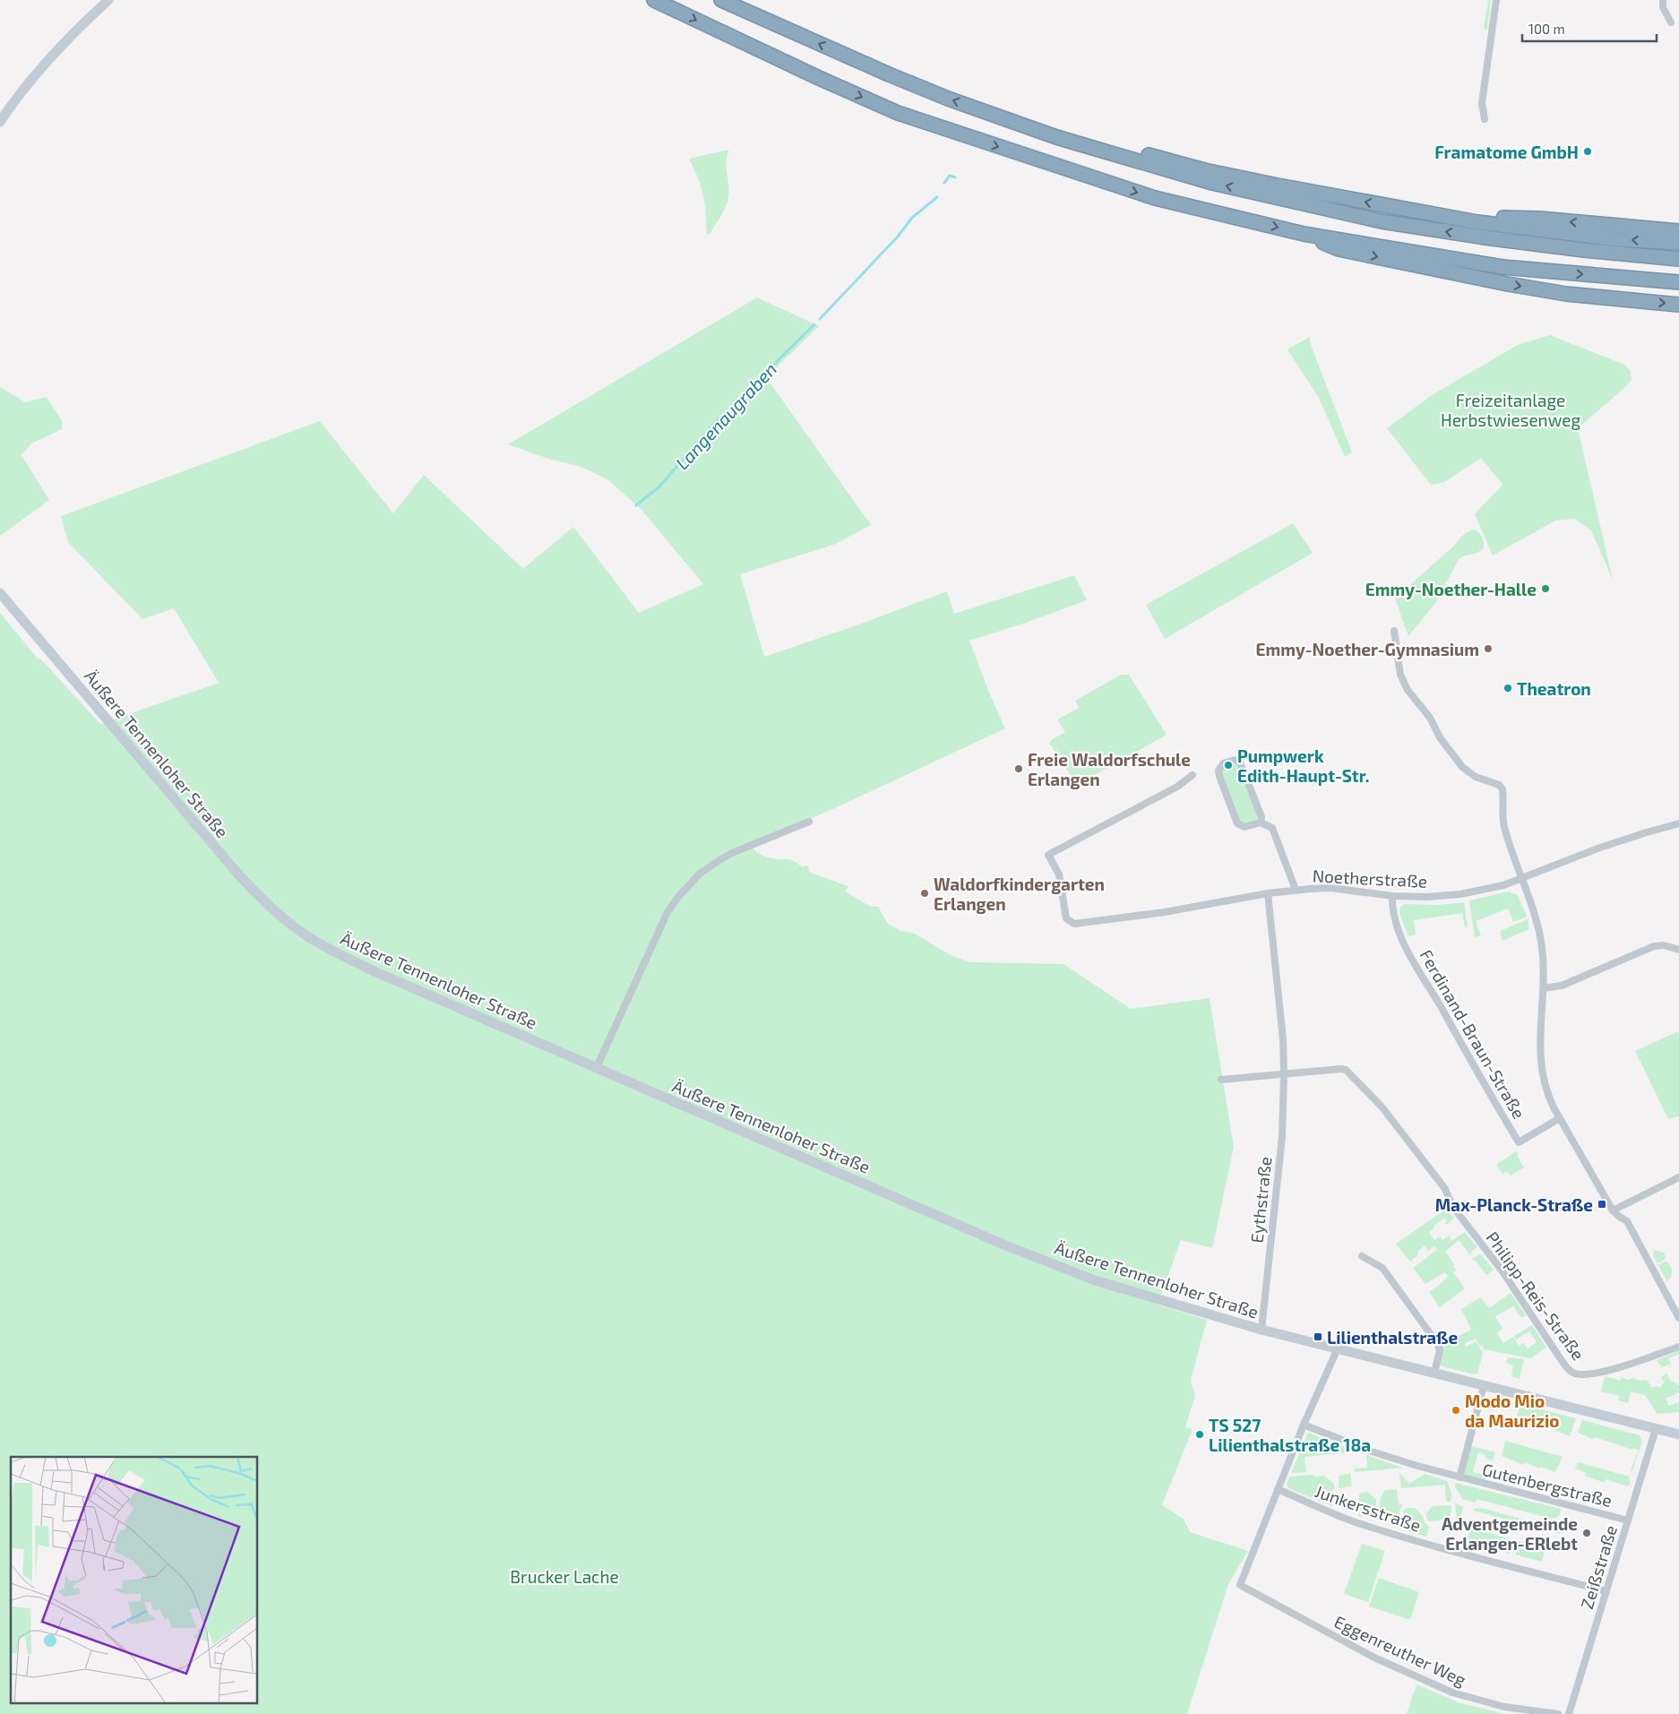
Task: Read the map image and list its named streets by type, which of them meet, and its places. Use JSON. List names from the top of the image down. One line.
{"streets":{"street":["Äußere Tennenloher Straße","Noetherstraße","Ferdinand-Braun-Straße","Eythstraße","Philipp-Reis-Straße","Gutenbergstraße","Junkersstraße","Zeißstraße","Eggenreuther Weg"]},"crossings":[["Äußere Tennenloher Straße","Eythstraße"],["Äußere Tennenloher Straße","Gutenbergstraße"],["Äußere Tennenloher Straße","Zeißstraße"],["Noetherstraße","Ferdinand-Braun-Straße"],["Noetherstraße","Eythstraße"],["Eythstraße","Philipp-Reis-Straße"],["Gutenbergstraße","Zeißstraße"],["Junkersstraße","Zeißstraße"],["Junkersstraße","Eggenreuther Weg"]],"water":["Langenaugraben"],"parks":["Freizeitanlage Herbstwiesenweg","Brucker Lache"],"places":{"other":["Framatome GmbH","Emmy-Noether-Halle","Emmy-Noether-Gymnasium","Theatron","Pumpwerk Edith-Haupt-Str.","Freie Waldorfschule Erlangen","Waldorfkindergarten Erlangen","Modo Mio da Maurizio","TS 527 Lilienthalstraße 18a","Adventgemeinde Erlangen-ERlebt"],"transit":["Max-Planck-Straße","Lilienthalstraße"]},"scale_bar":"100 m"}
